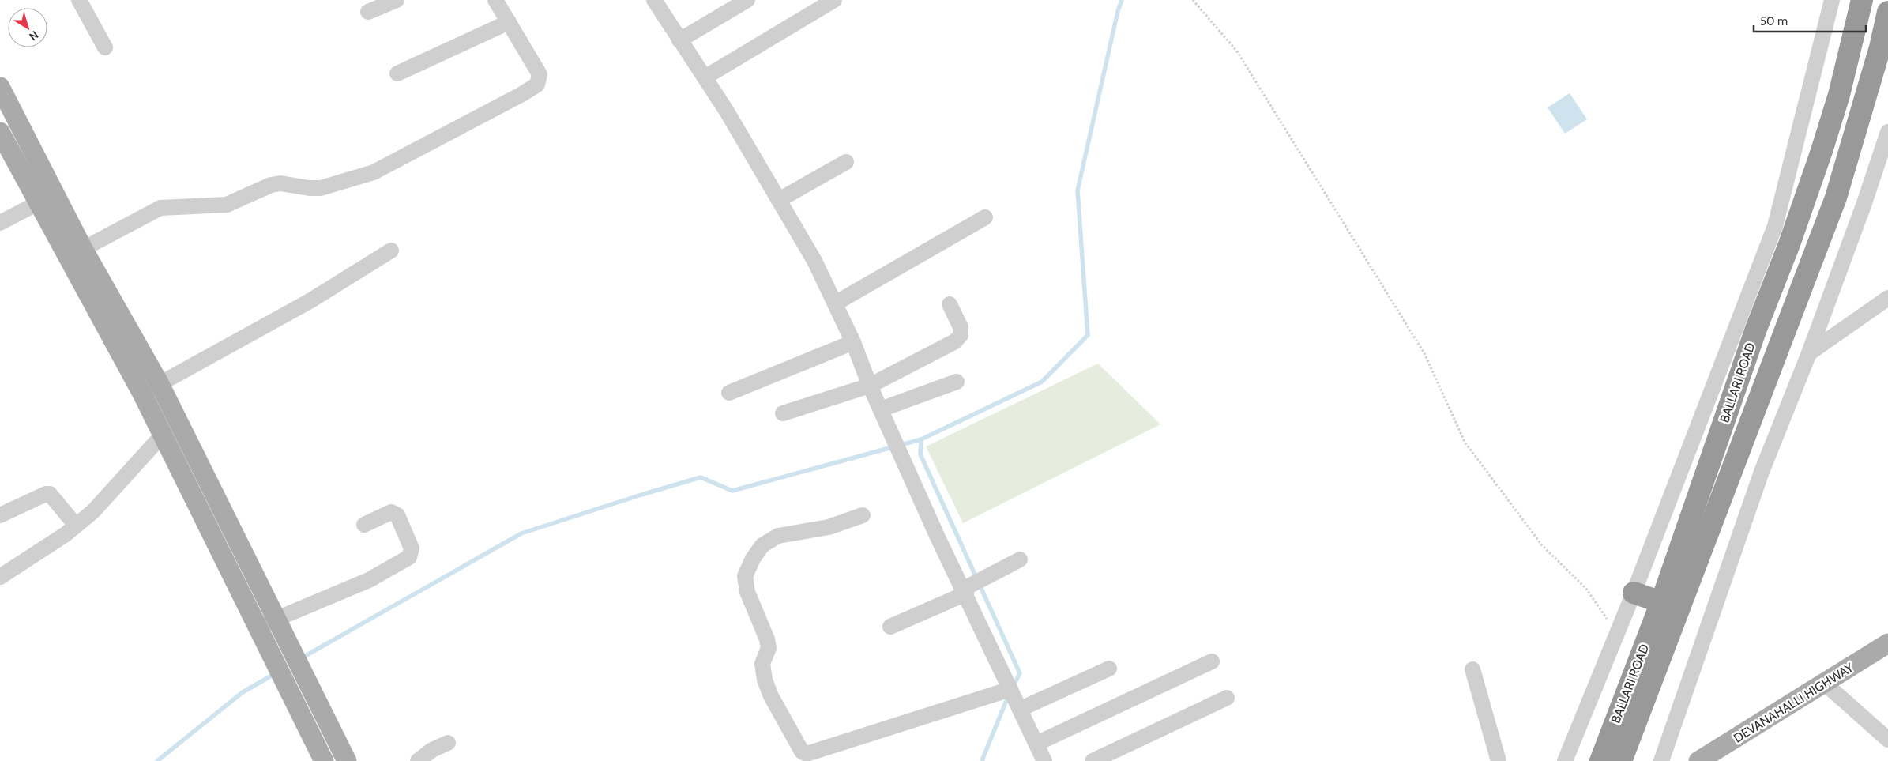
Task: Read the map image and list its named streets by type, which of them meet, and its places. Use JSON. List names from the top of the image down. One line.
{"streets":{"highway":["BALLARI ROAD"],"main road":["DEVANAHALLI HIGHWAY"]},"scale_bar":"50 m","north":"bottom right"}
